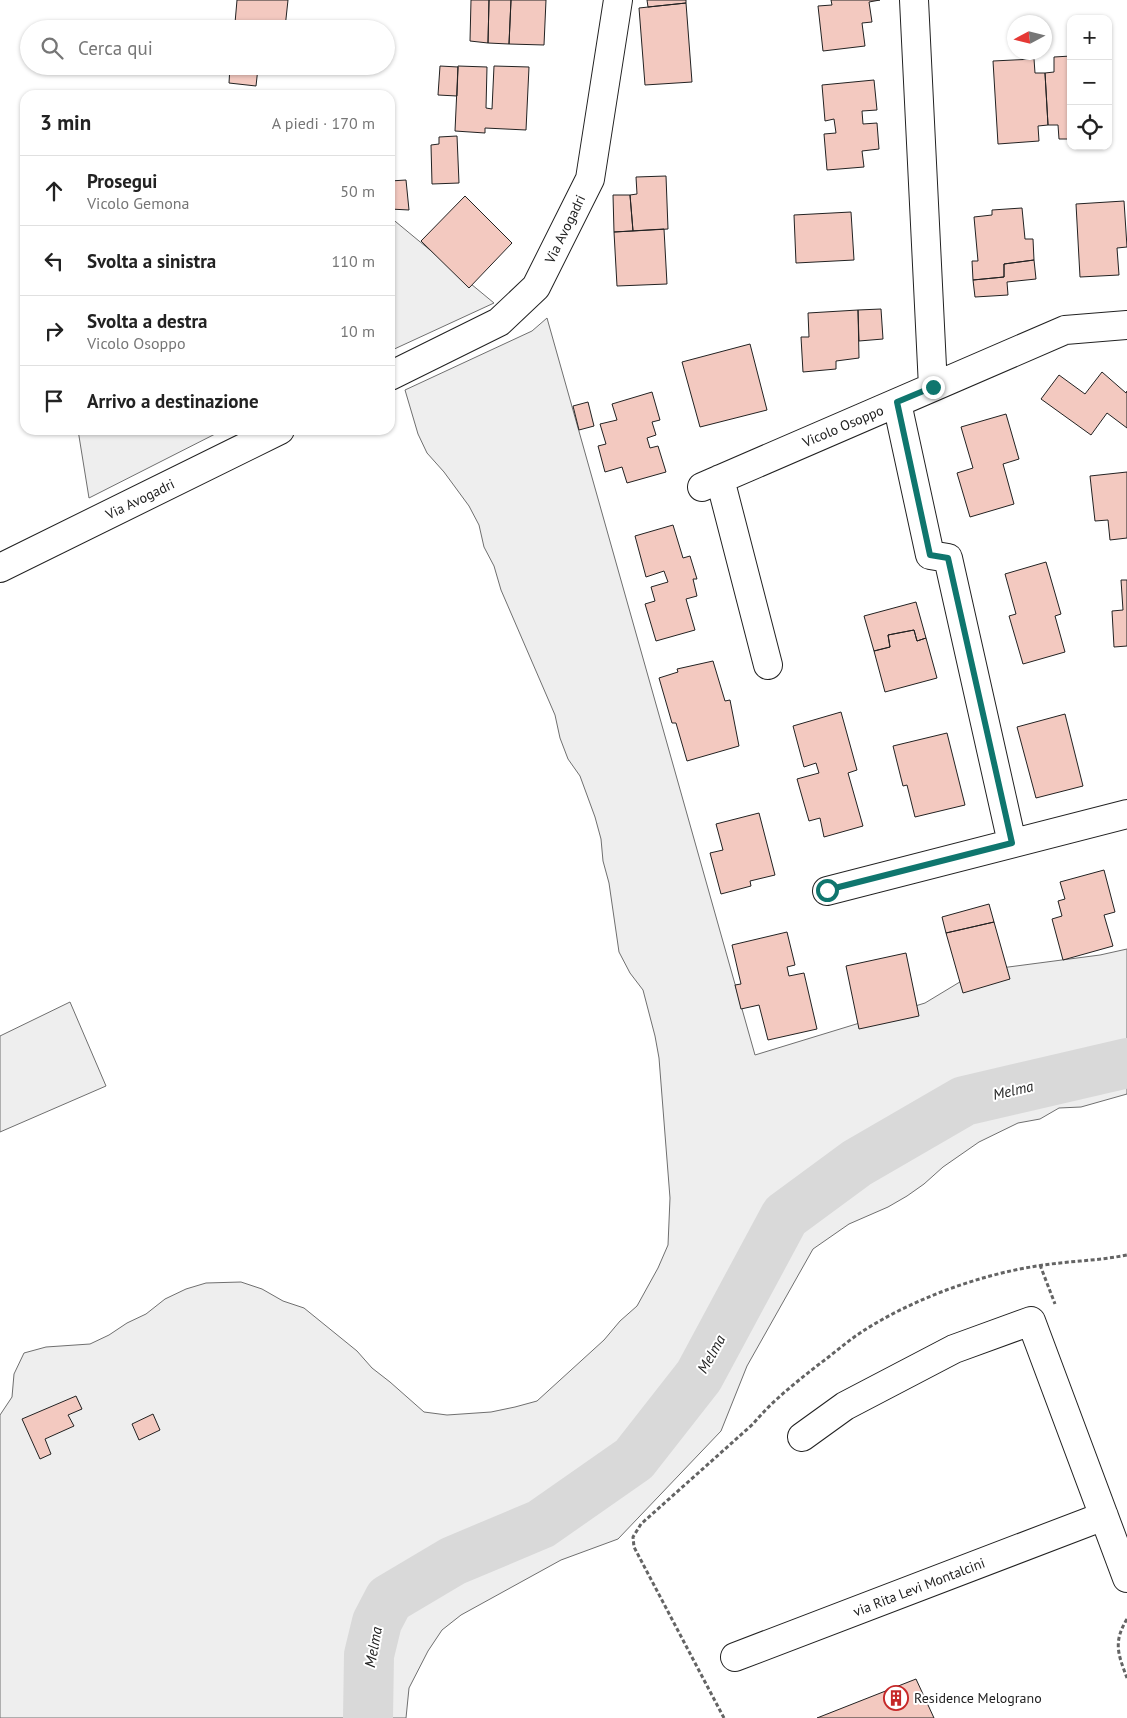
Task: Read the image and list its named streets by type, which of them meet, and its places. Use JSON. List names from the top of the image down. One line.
{"streets":{"street":["Via Avogadri","Vicolo Osoppo","via Rita Levi Montalcini"]},"water":["Melma"],"places":{"building":["Residence Melograno"]},"north":"left","page":{"map_buttons":["+","−"],"search":"Cerca qui","heading":["3 min","A piedi · 170 m"],"list":[["Prosegui","Vicolo Gemona","50 m"],["Svolta a sinistra","110 m"],["Svolta a destra","Vicolo Osoppo","10 m"],"Arrivo a destinazione"]}}
